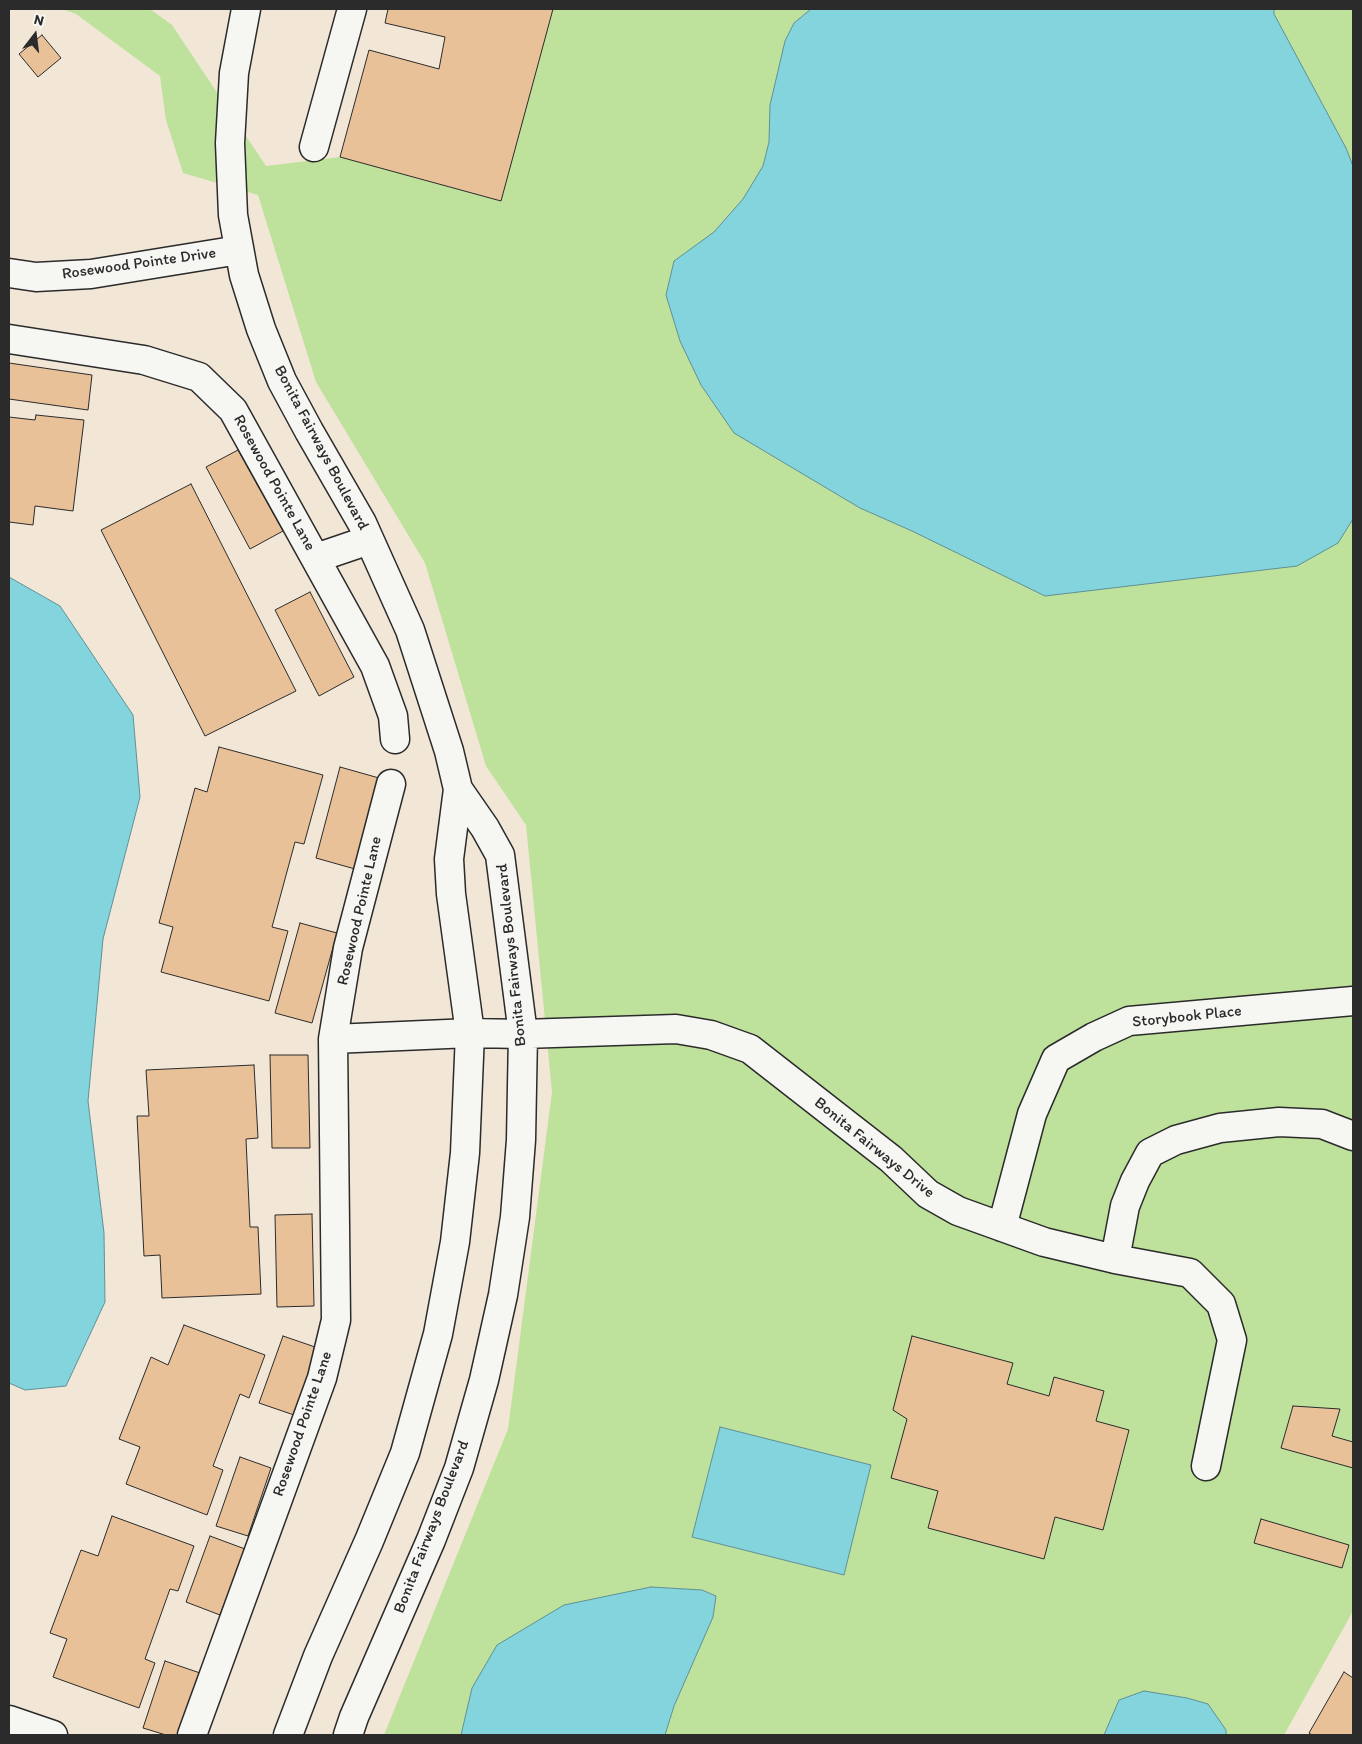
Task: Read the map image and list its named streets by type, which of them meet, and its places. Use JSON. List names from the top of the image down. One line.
{"streets":{"street":["Rosewood Pointe Drive","Bonita Fairways Boulevard","Rosewood Pointe Lane","Storybook Place","Bonita Fairways Drive"]},"crossings":[["Rosewood Pointe Drive","Bonita Fairways Boulevard"],["Bonita Fairways Boulevard","Rosewood Pointe Lane"],["Bonita Fairways Boulevard","Bonita Fairways Drive"],["Storybook Place","Bonita Fairways Drive"]],"north":"top"}
